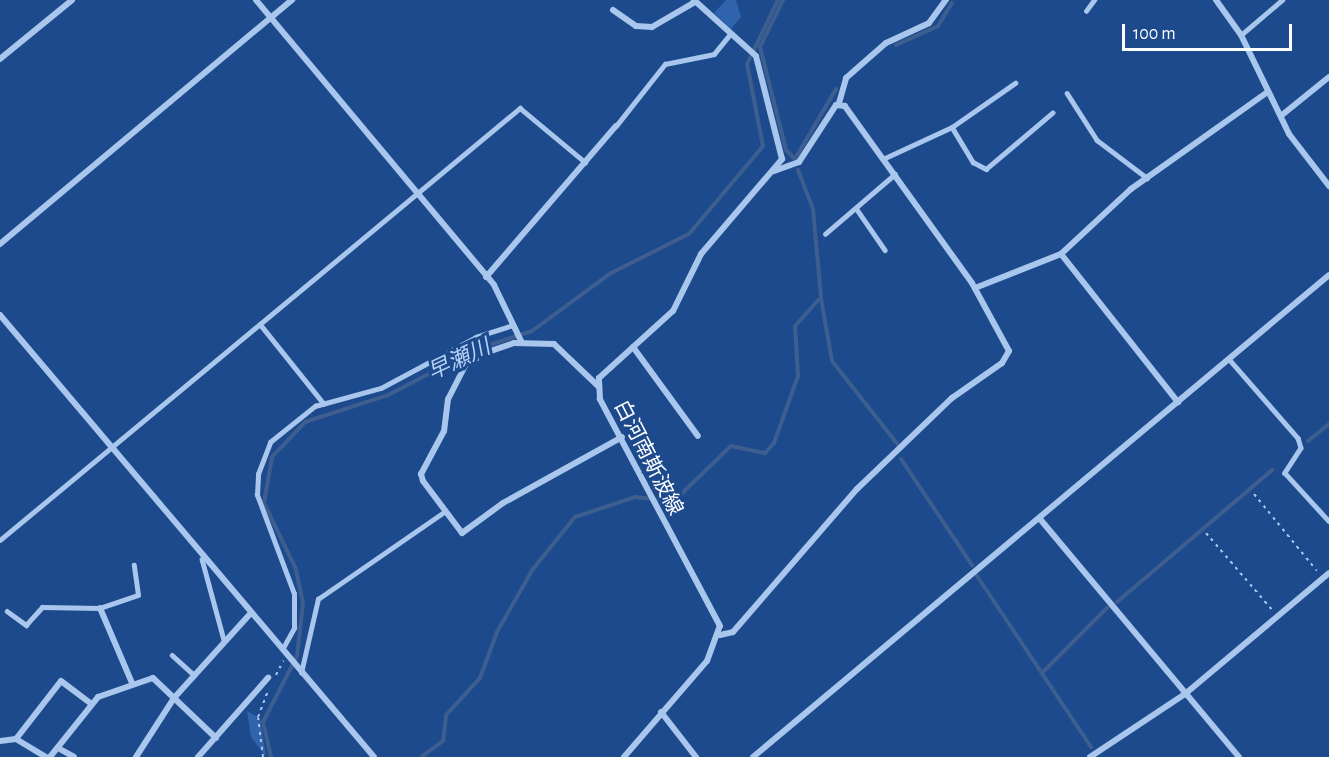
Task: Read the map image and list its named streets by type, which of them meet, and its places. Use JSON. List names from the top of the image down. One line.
{"streets":{"street":["白河南斯波線"]},"water":["早瀬川"],"scale_bar":"100 m"}
